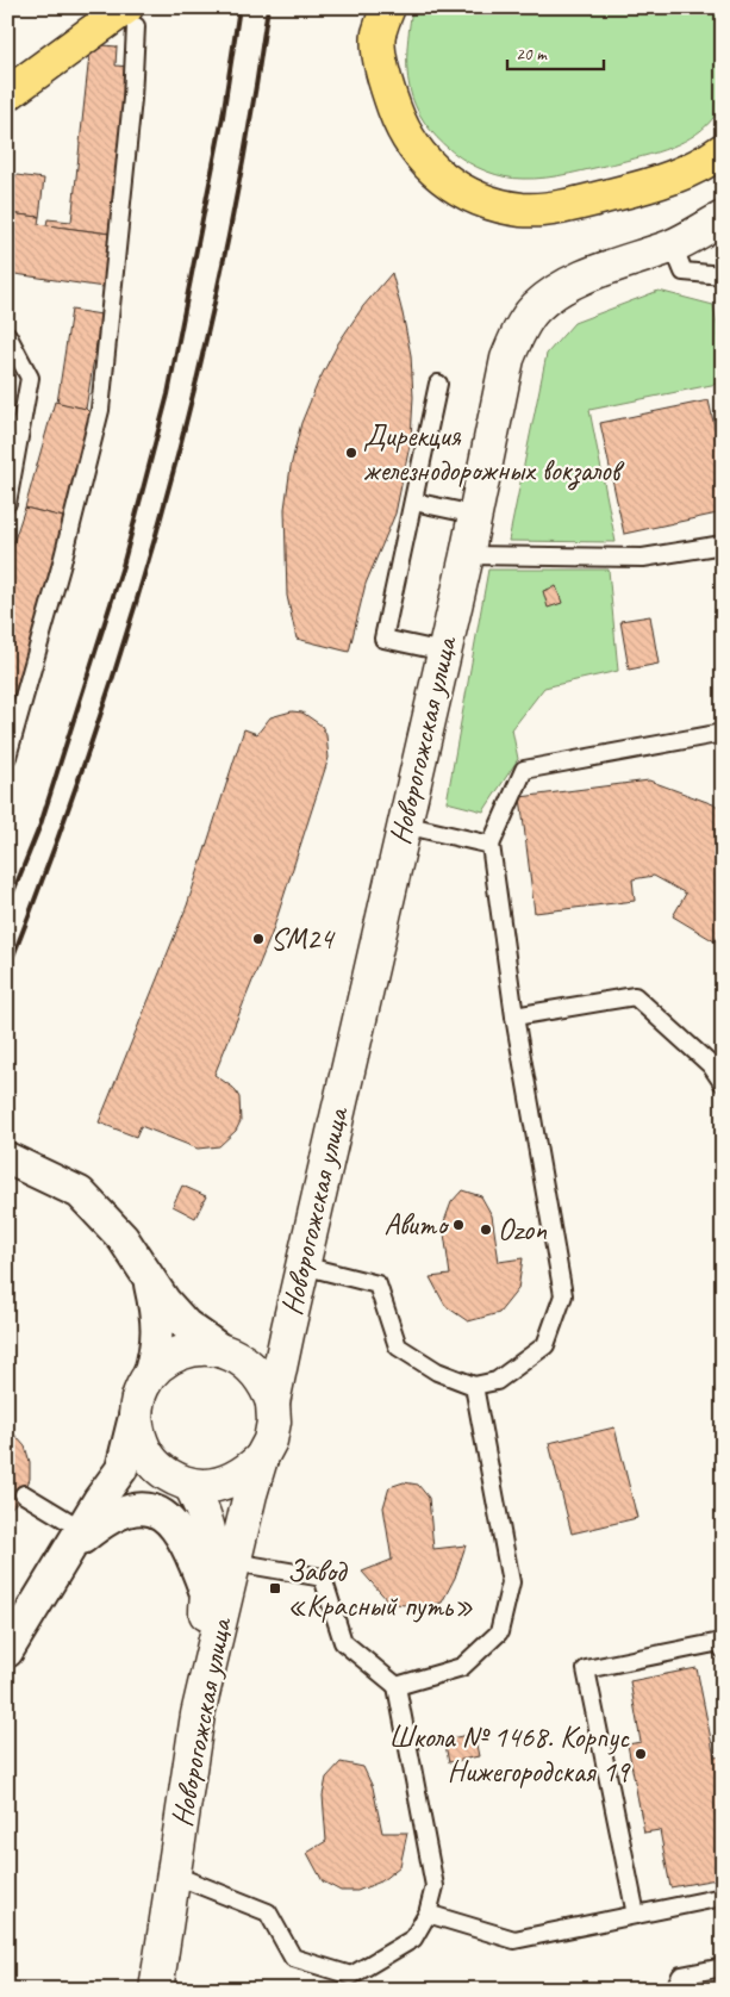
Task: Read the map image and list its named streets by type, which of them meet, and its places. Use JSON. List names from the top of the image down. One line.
{"streets":{"street":["Новорогожская улица"]},"places":{"other":["Дирекция железнодорожных вокзалов","SM24","Авито","Ozon","Школа № 1468. Корпус Нижегородская 19"],"transit":["Завод «Красный путь»"]},"scale_bar":"20 m"}
